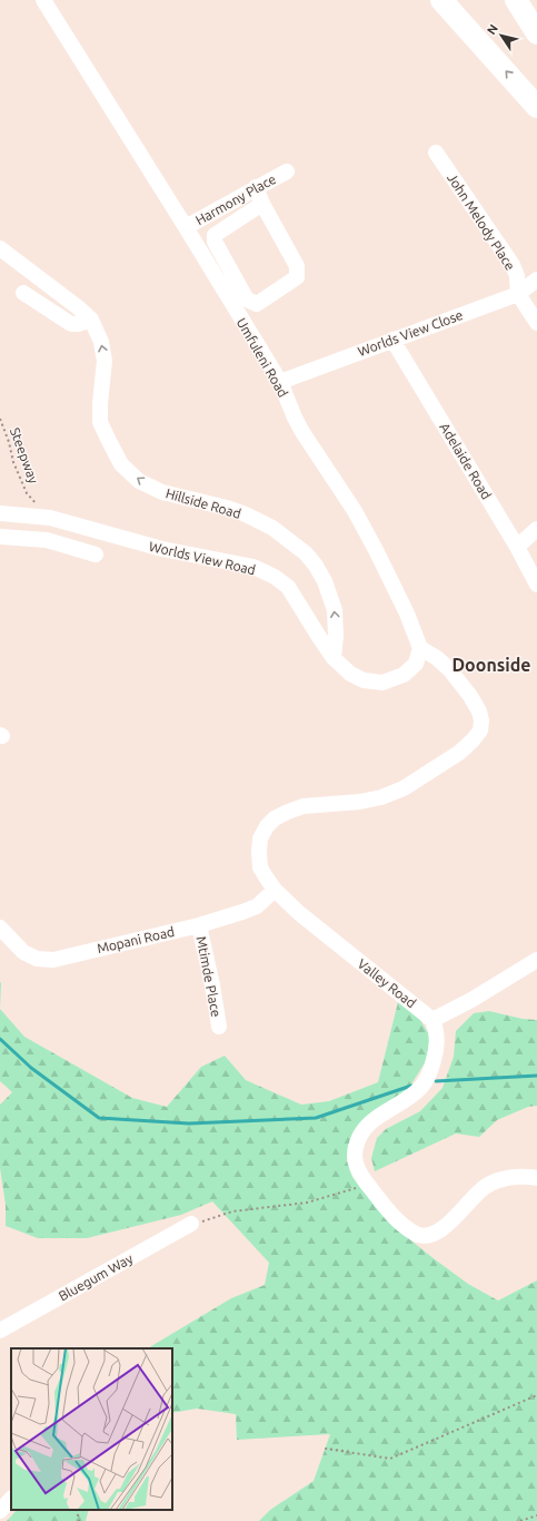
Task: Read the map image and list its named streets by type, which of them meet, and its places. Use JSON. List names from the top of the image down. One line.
{"streets":{"street":["Harmony Place","John Melody Place","Worlds View Close","Umfuleni Road","Adelaide Road","Hillside Road","Worlds View Road","Mopani Road","Mtimde Place","Valley Road","Bluegum Way"],"path":["Steepway"]},"crossings":[["Harmony Place","Umfuleni Road"],["John Melody Place","Worlds View Close"],["Worlds View Close","Umfuleni Road"],["Worlds View Close","Adelaide Road"],["Umfuleni Road","Worlds View Road"],["Umfuleni Road","Valley Road"],["Steepway","Worlds View Road"],["Hillside Road","Worlds View Road"],["Worlds View Road","Valley Road"],["Mopani Road","Mtimde Place"],["Mopani Road","Valley Road"]],"one_way":["Hillside Road"],"districts":["Doonside"],"north":"top left"}
